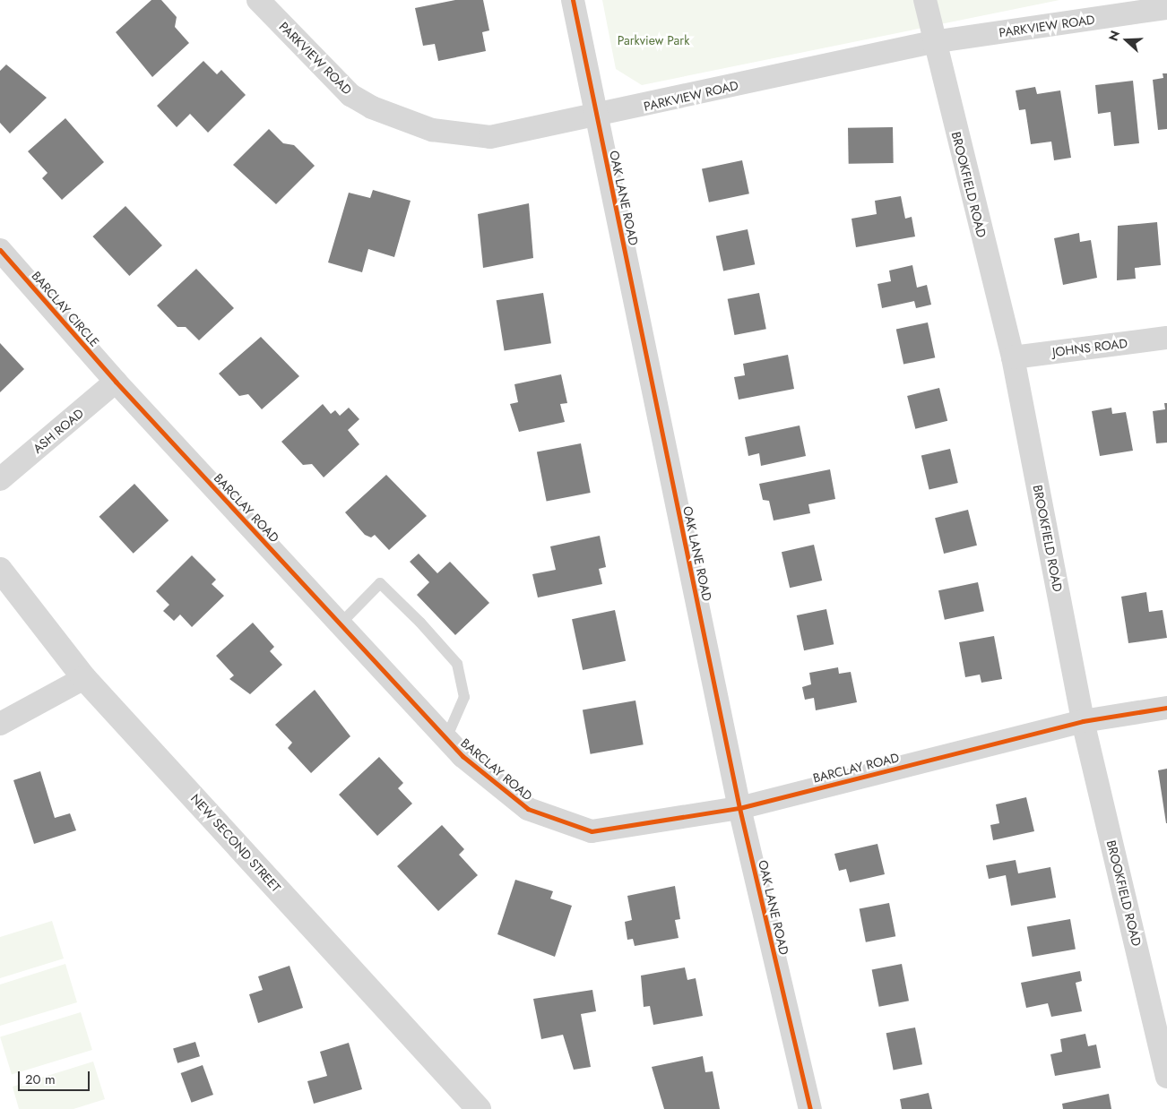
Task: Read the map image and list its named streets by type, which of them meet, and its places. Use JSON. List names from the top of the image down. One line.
{"streets":{"street":["PARKVIEW ROAD","BROOKFIELD ROAD","OAK LANE ROAD","BARCLAY CIRCLE","JOHNS ROAD","ASH ROAD","BARCLAY ROAD","NEW SECOND STREET"]},"crossings":[["PARKVIEW ROAD","BROOKFIELD ROAD"],["PARKVIEW ROAD","OAK LANE ROAD"],["BROOKFIELD ROAD","JOHNS ROAD"],["BROOKFIELD ROAD","BARCLAY ROAD"],["OAK LANE ROAD","BARCLAY ROAD"],["BARCLAY CIRCLE","ASH ROAD"],["BARCLAY CIRCLE","BARCLAY ROAD"],["ASH ROAD","BARCLAY ROAD"]],"parks":["Parkview Park"],"scale_bar":"20 m","north":"left"}
